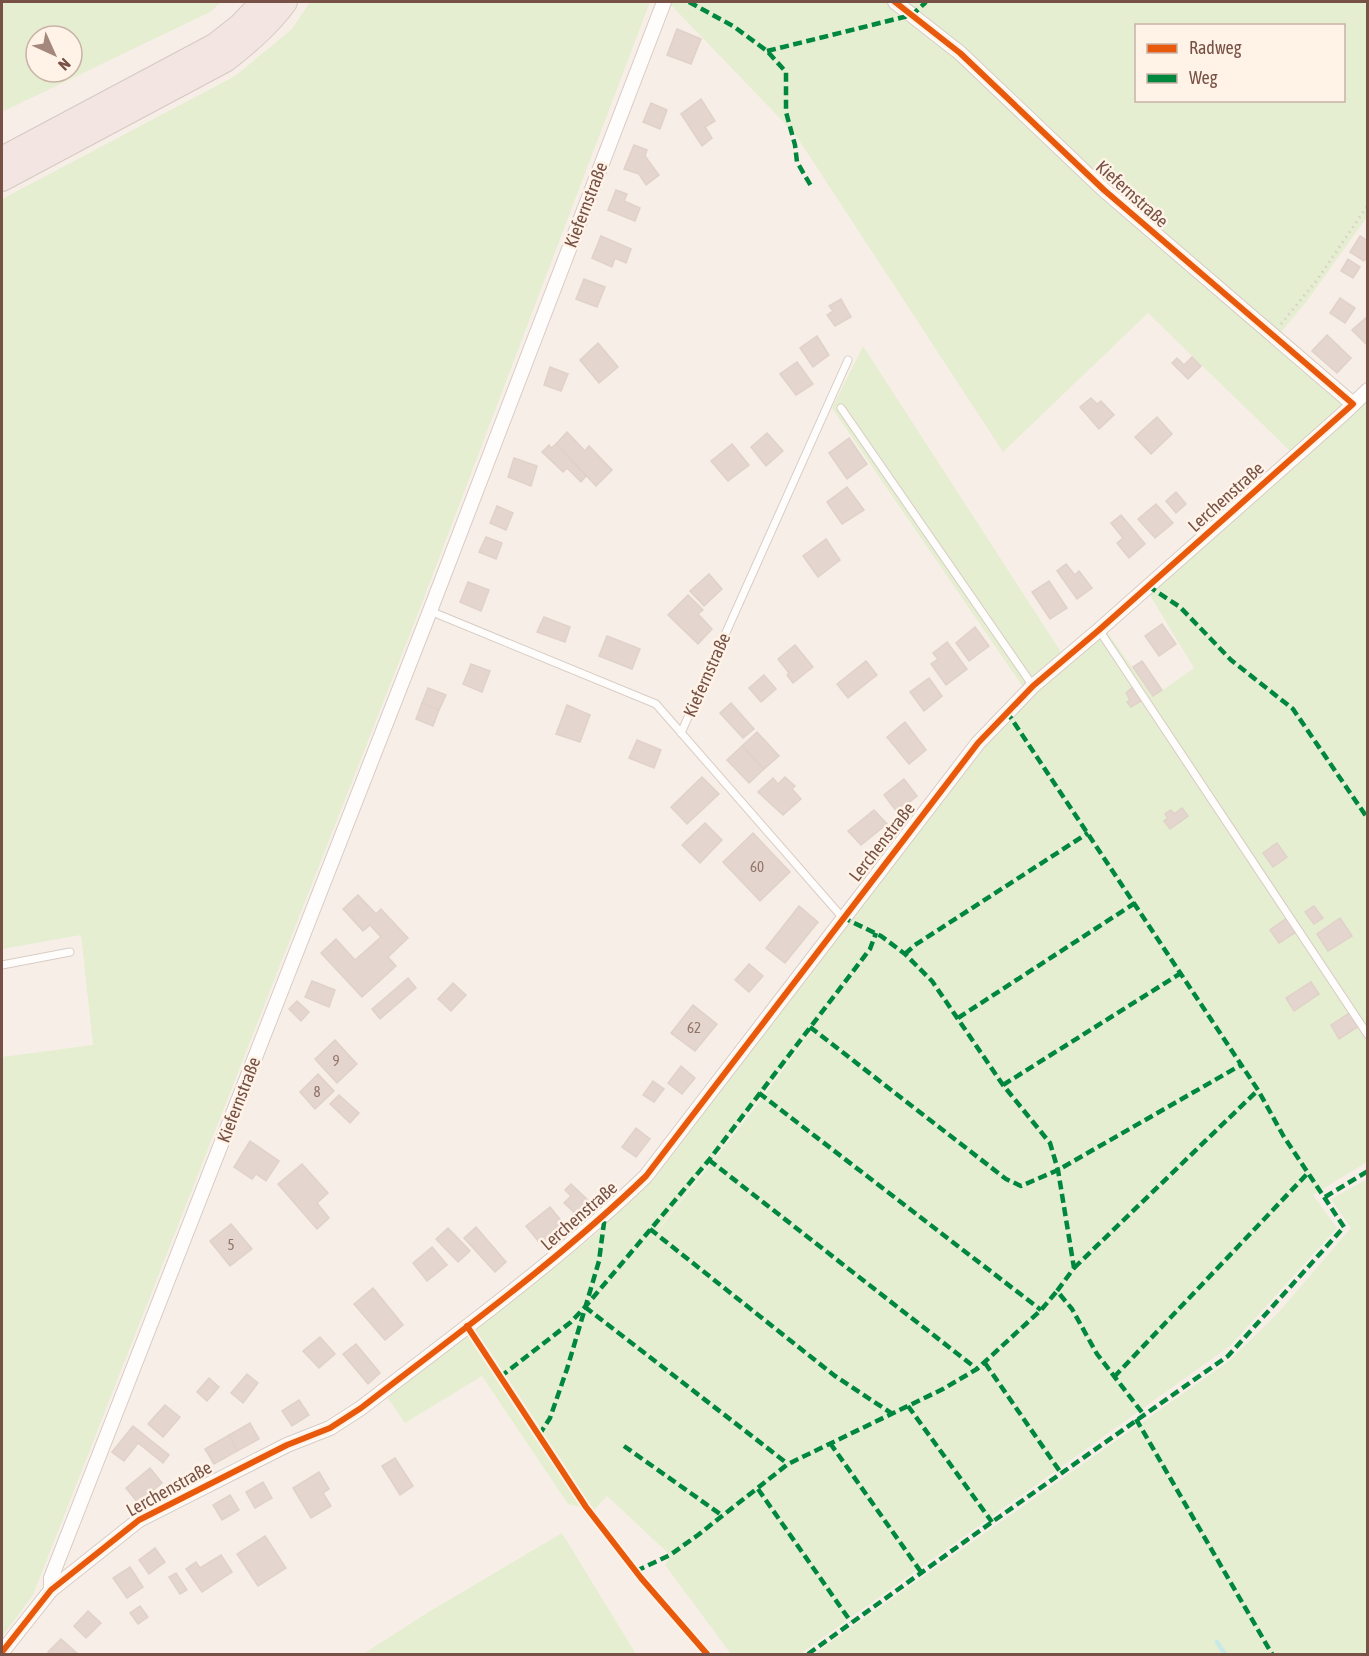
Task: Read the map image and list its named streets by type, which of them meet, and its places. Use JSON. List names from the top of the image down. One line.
{"streets":{"street":["Kiefernstraße","Lerchenstraße"]},"crossings":[["Kiefernstraße","Lerchenstraße"]],"house_numbers":["60","62","9","8","5"],"legend":["Radweg","Weg"],"north":"bottom right"}
